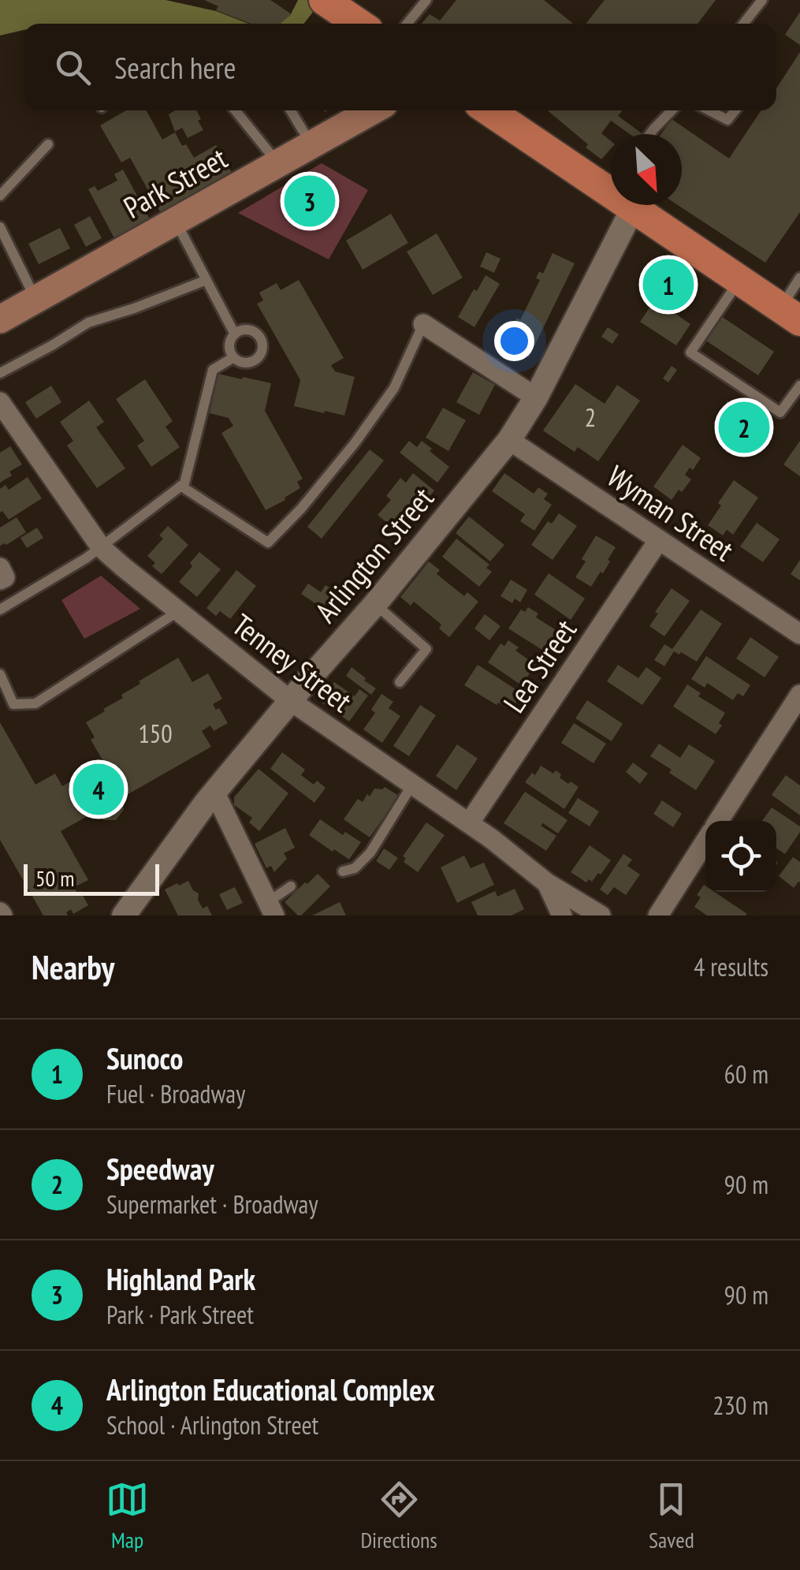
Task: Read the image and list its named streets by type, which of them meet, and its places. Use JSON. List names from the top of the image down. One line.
{"streets":{"main road":["Park Street"],"street":["Wyman Street","Arlington Street","Tenney Street","Lea Street"]},"crossings":[["Wyman Street","Arlington Street"],["Wyman Street","Lea Street"],["Arlington Street","Tenney Street"],["Tenney Street","Lea Street"]],"house_numbers":["2","150"],"scale_bar":"50 m","north":"bottom right","page":{"search":"Search here","pins":["3","1","2","4"],"scale":"50 m","heading":["Nearby","4 results"],"list":[{"mark":"1","name":"Sunoco","note":"Fuel · Broadway","value":"60 m"},{"mark":"2","name":"Speedway","note":"Supermarket · Broadway","value":"90 m"},{"mark":"3","name":"Highland Park","note":"Park · Park Street","value":"90 m"},{"mark":"4","name":"Arlington Educational Complex","note":"School · Arlington Street","value":"230 m"}],"nav":["Map","Directions","Saved"]}}
